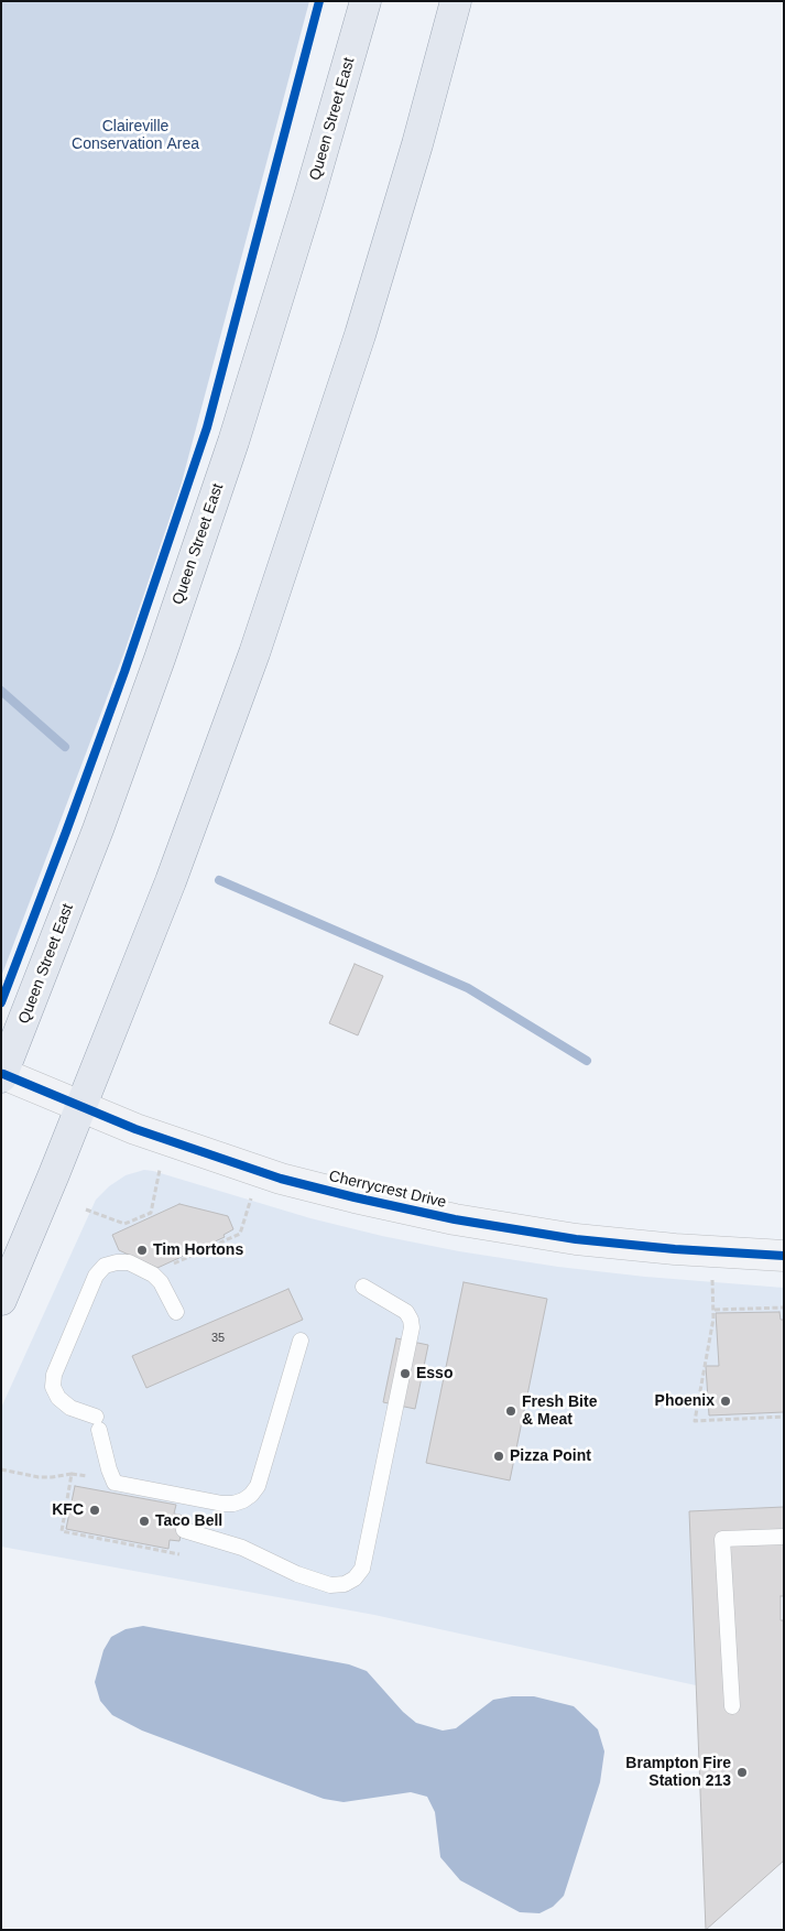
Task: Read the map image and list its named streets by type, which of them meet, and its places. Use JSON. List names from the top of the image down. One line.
{"streets":{"main road":["Queen Street East"],"street":["Cherrycrest Drive"]},"crossings":[["Queen Street East","Cherrycrest Drive"]],"parks":["Claireville Conservation Area"],"places":["Tim Hortons","Esso","Phoenix","Fresh Bite & Meat","Pizza Point","KFC","Taco Bell","Brampton Fire Station 213"],"house_numbers":["35"]}
